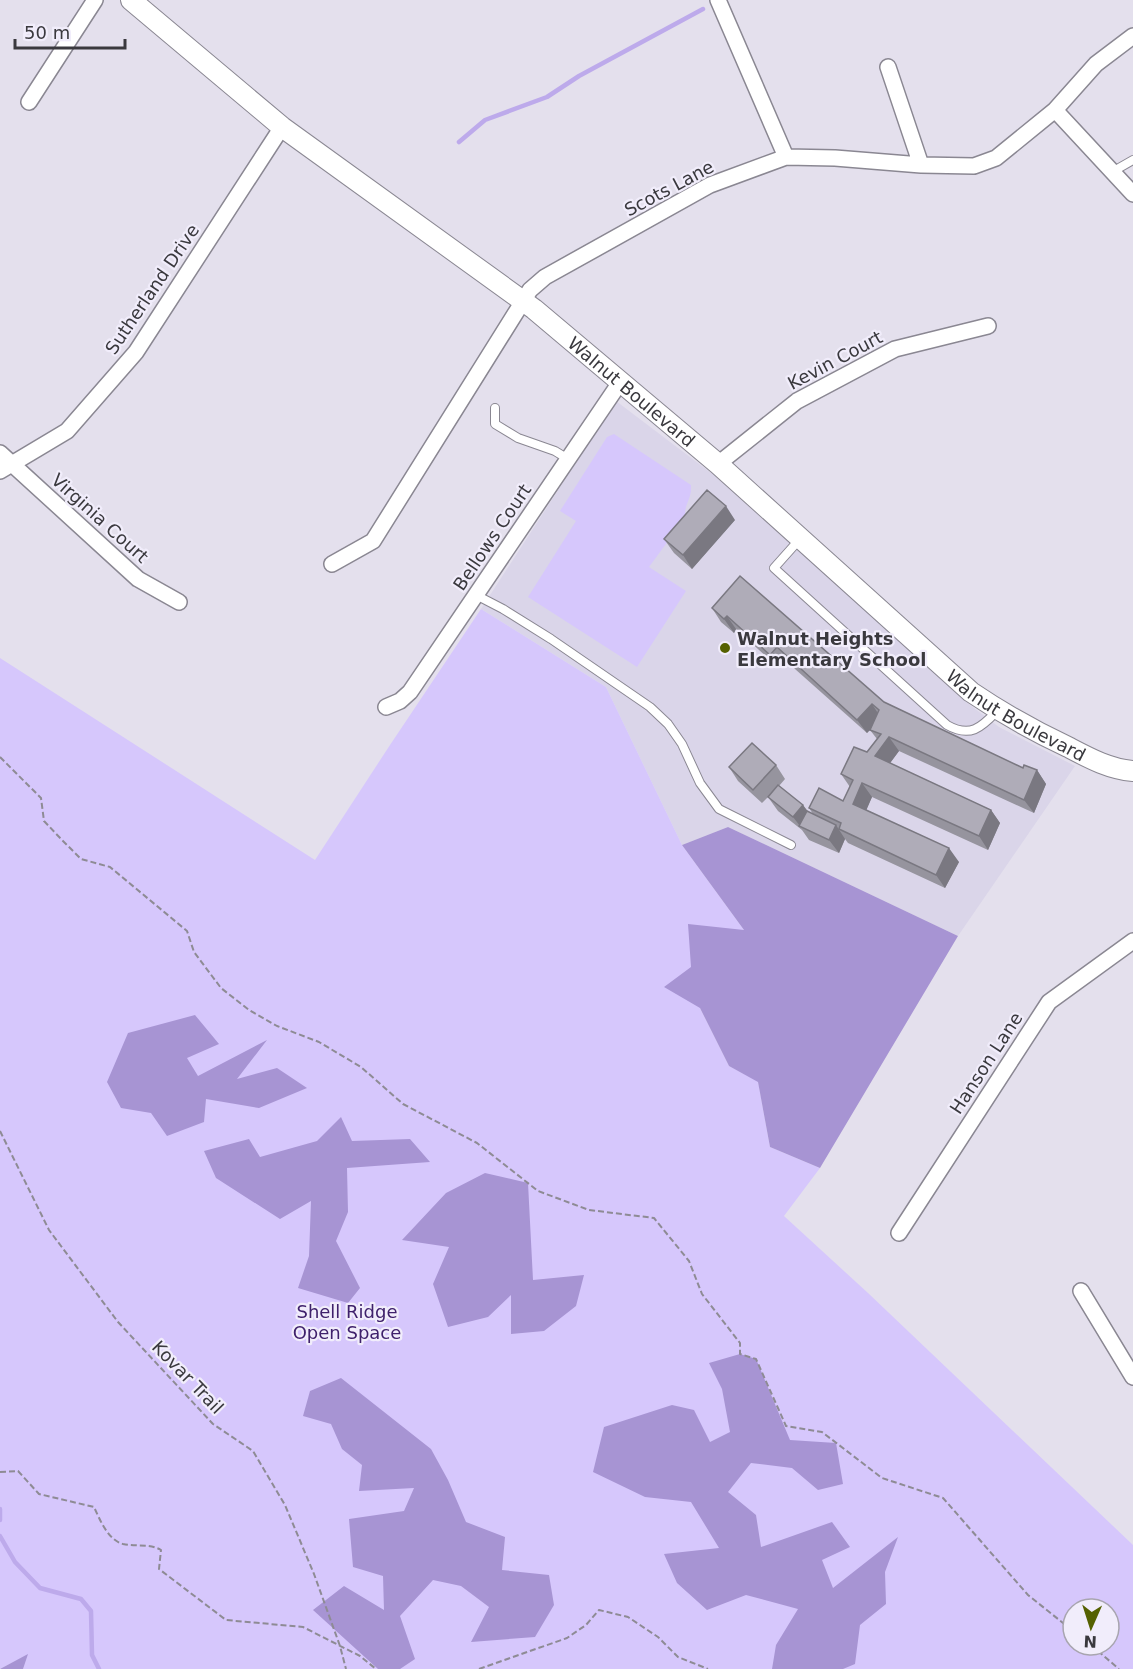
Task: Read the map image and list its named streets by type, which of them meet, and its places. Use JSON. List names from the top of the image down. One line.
{"streets":{"street":["Scots Lane","Sutherland Drive","Kevin Court","Walnut Boulevard","Virginia Court","Bellows Court","Hanson Lane"],"path":["Kovar Trail"]},"crossings":[["Scots Lane","Walnut Boulevard"],["Sutherland Drive","Walnut Boulevard"],["Sutherland Drive","Virginia Court"],["Kevin Court","Walnut Boulevard"],["Walnut Boulevard","Bellows Court"]],"parks":["Shell Ridge Open Space"],"places":["Walnut Heights Elementary School"],"scale_bar":"50 m","north":"bottom"}
